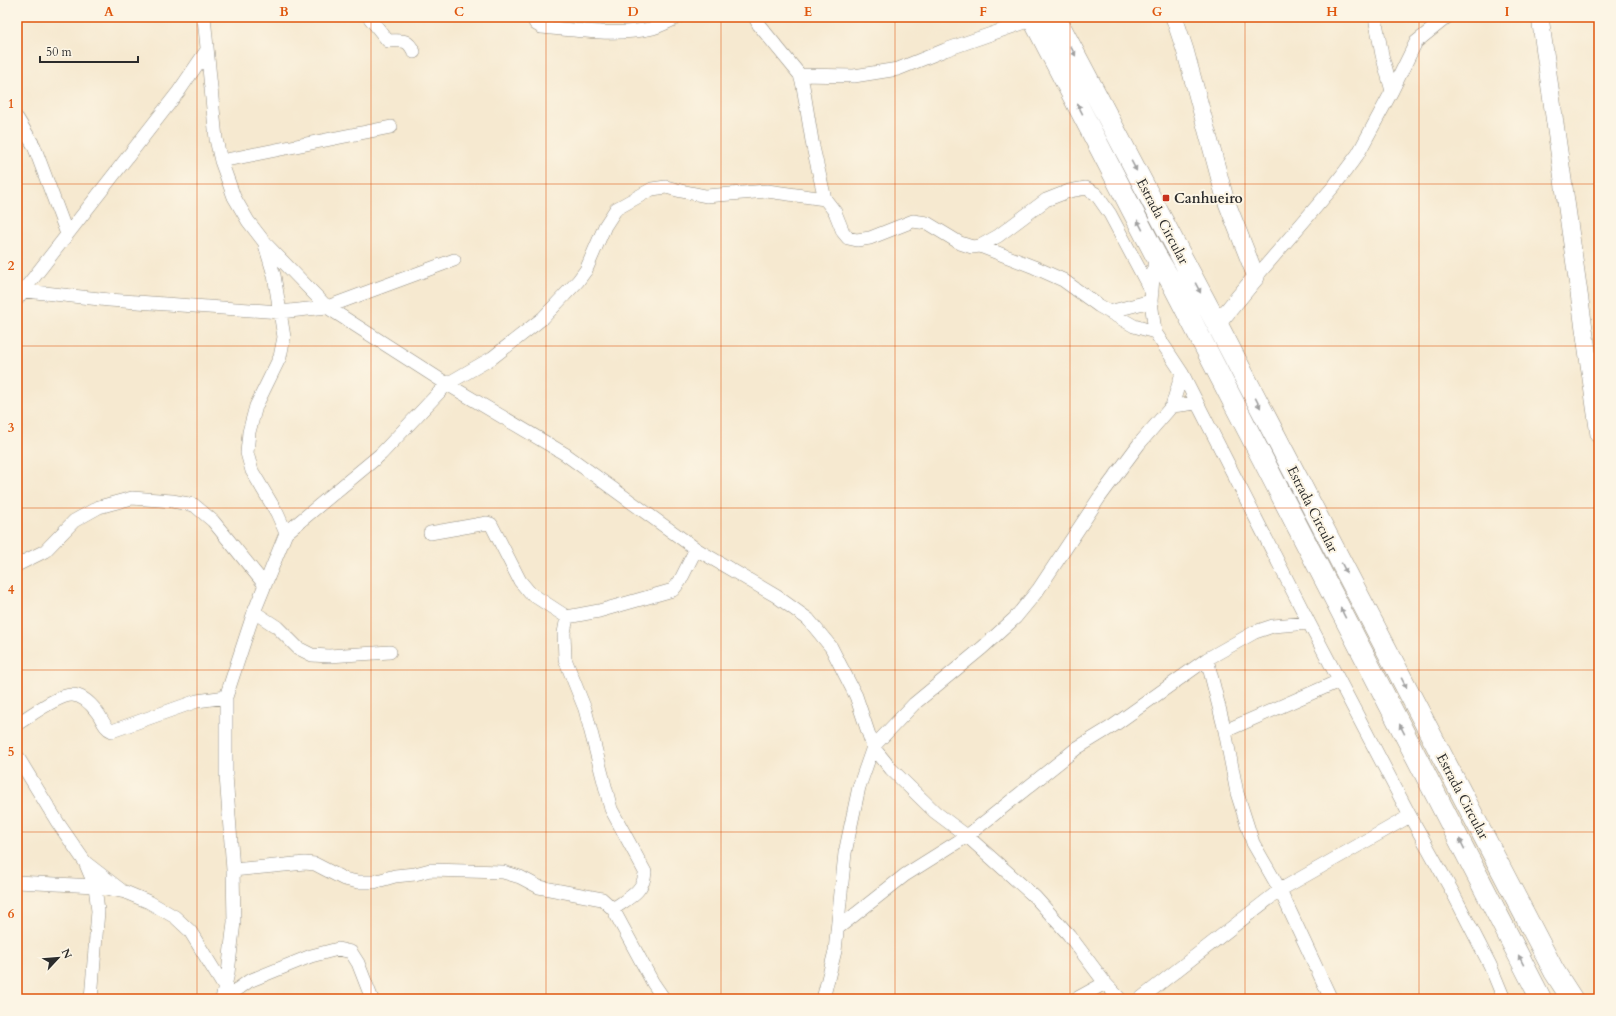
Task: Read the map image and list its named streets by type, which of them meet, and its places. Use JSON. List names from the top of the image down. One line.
{"streets":{"main road":["Estrada Circular"]},"places":{"transit":["Canhueiro"]},"scale_bar":"50 m","north":"top right","grid":{"columns":["A","B","C","D","E","F","G","H","I"],"rows":["1","2","3","4","5","6"]}}
